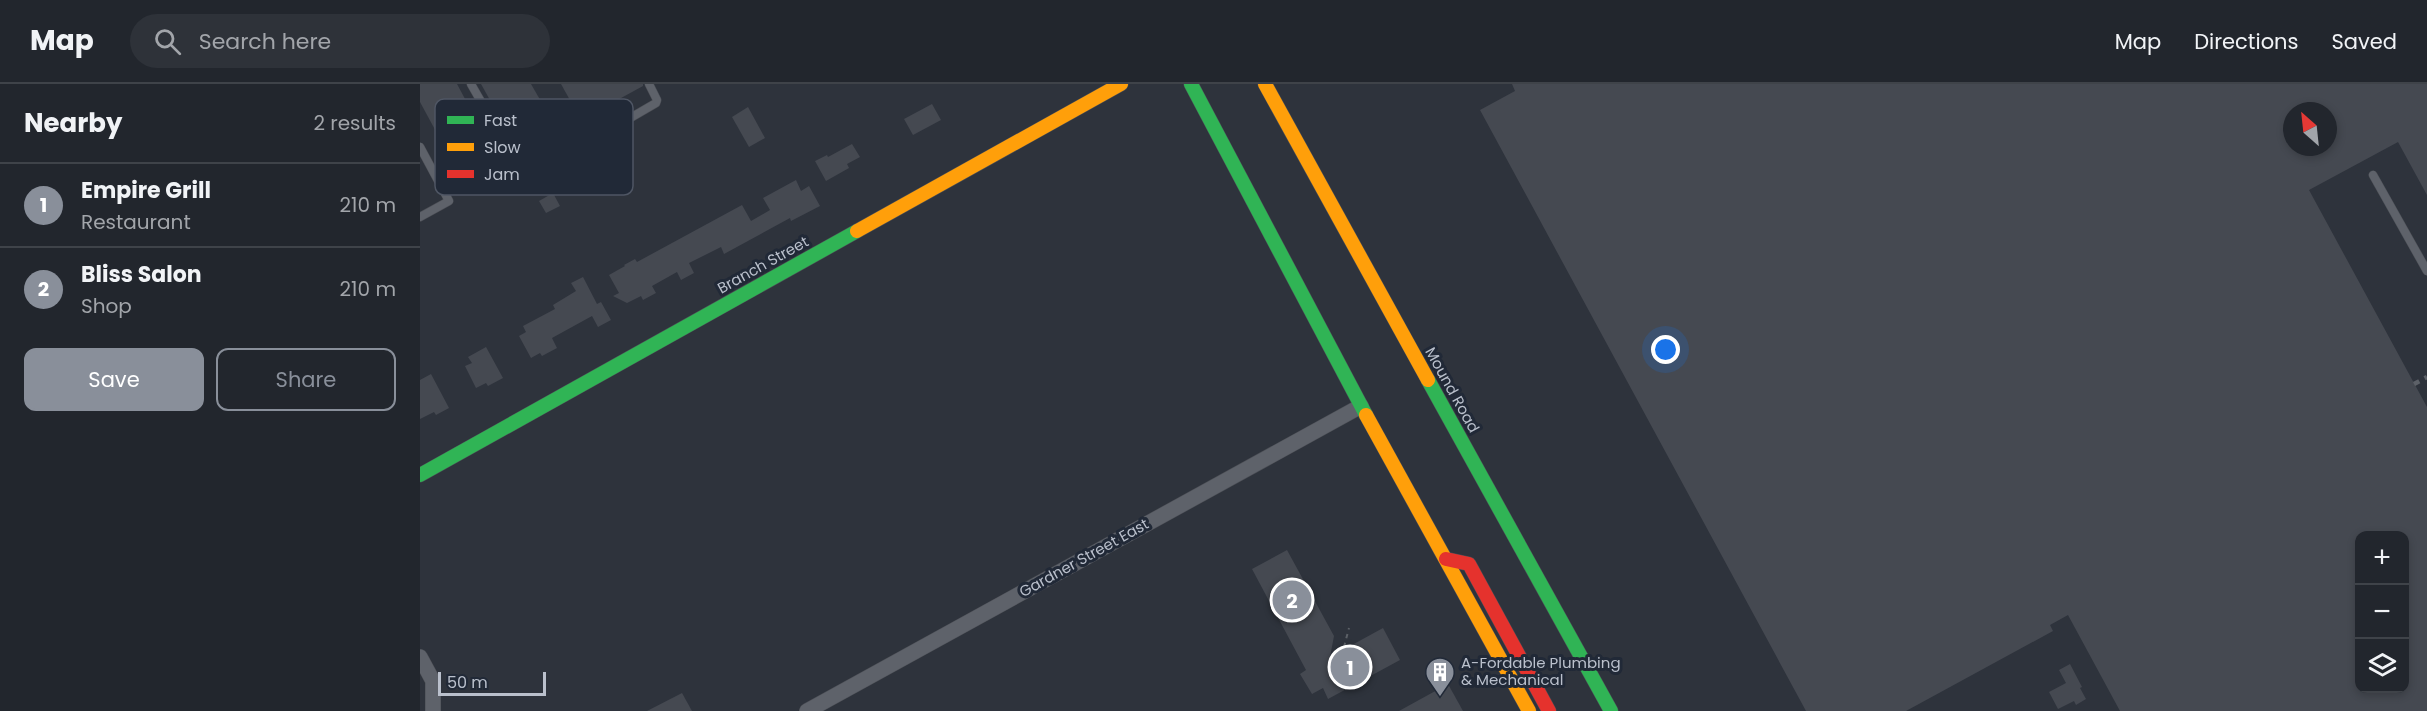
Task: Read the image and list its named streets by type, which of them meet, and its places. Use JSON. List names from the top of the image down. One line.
{"streets":{"main road":["Branch Street","Mound Road"],"street":["Gardner Street East"]},"places":{"building":["A-Fordable Plumbing & Mechanical"]},"legend":["Fast","Slow","Jam"],"scale_bar":"50 m","north":"top left","page":{"header":"Map","search":"Search here","nav":["Map","Directions","Saved"],"heading":["Nearby","2 results"],"list":[{"mark":"1","name":"Empire Grill","note":"Restaurant","value":"210 m"},{"mark":"2","name":"Bliss Salon","note":"Shop","value":"210 m"}],"buttons":["Save","Share"],"map_buttons":["+","−"],"pins":["2","1"],"scale":"50 m"}}
